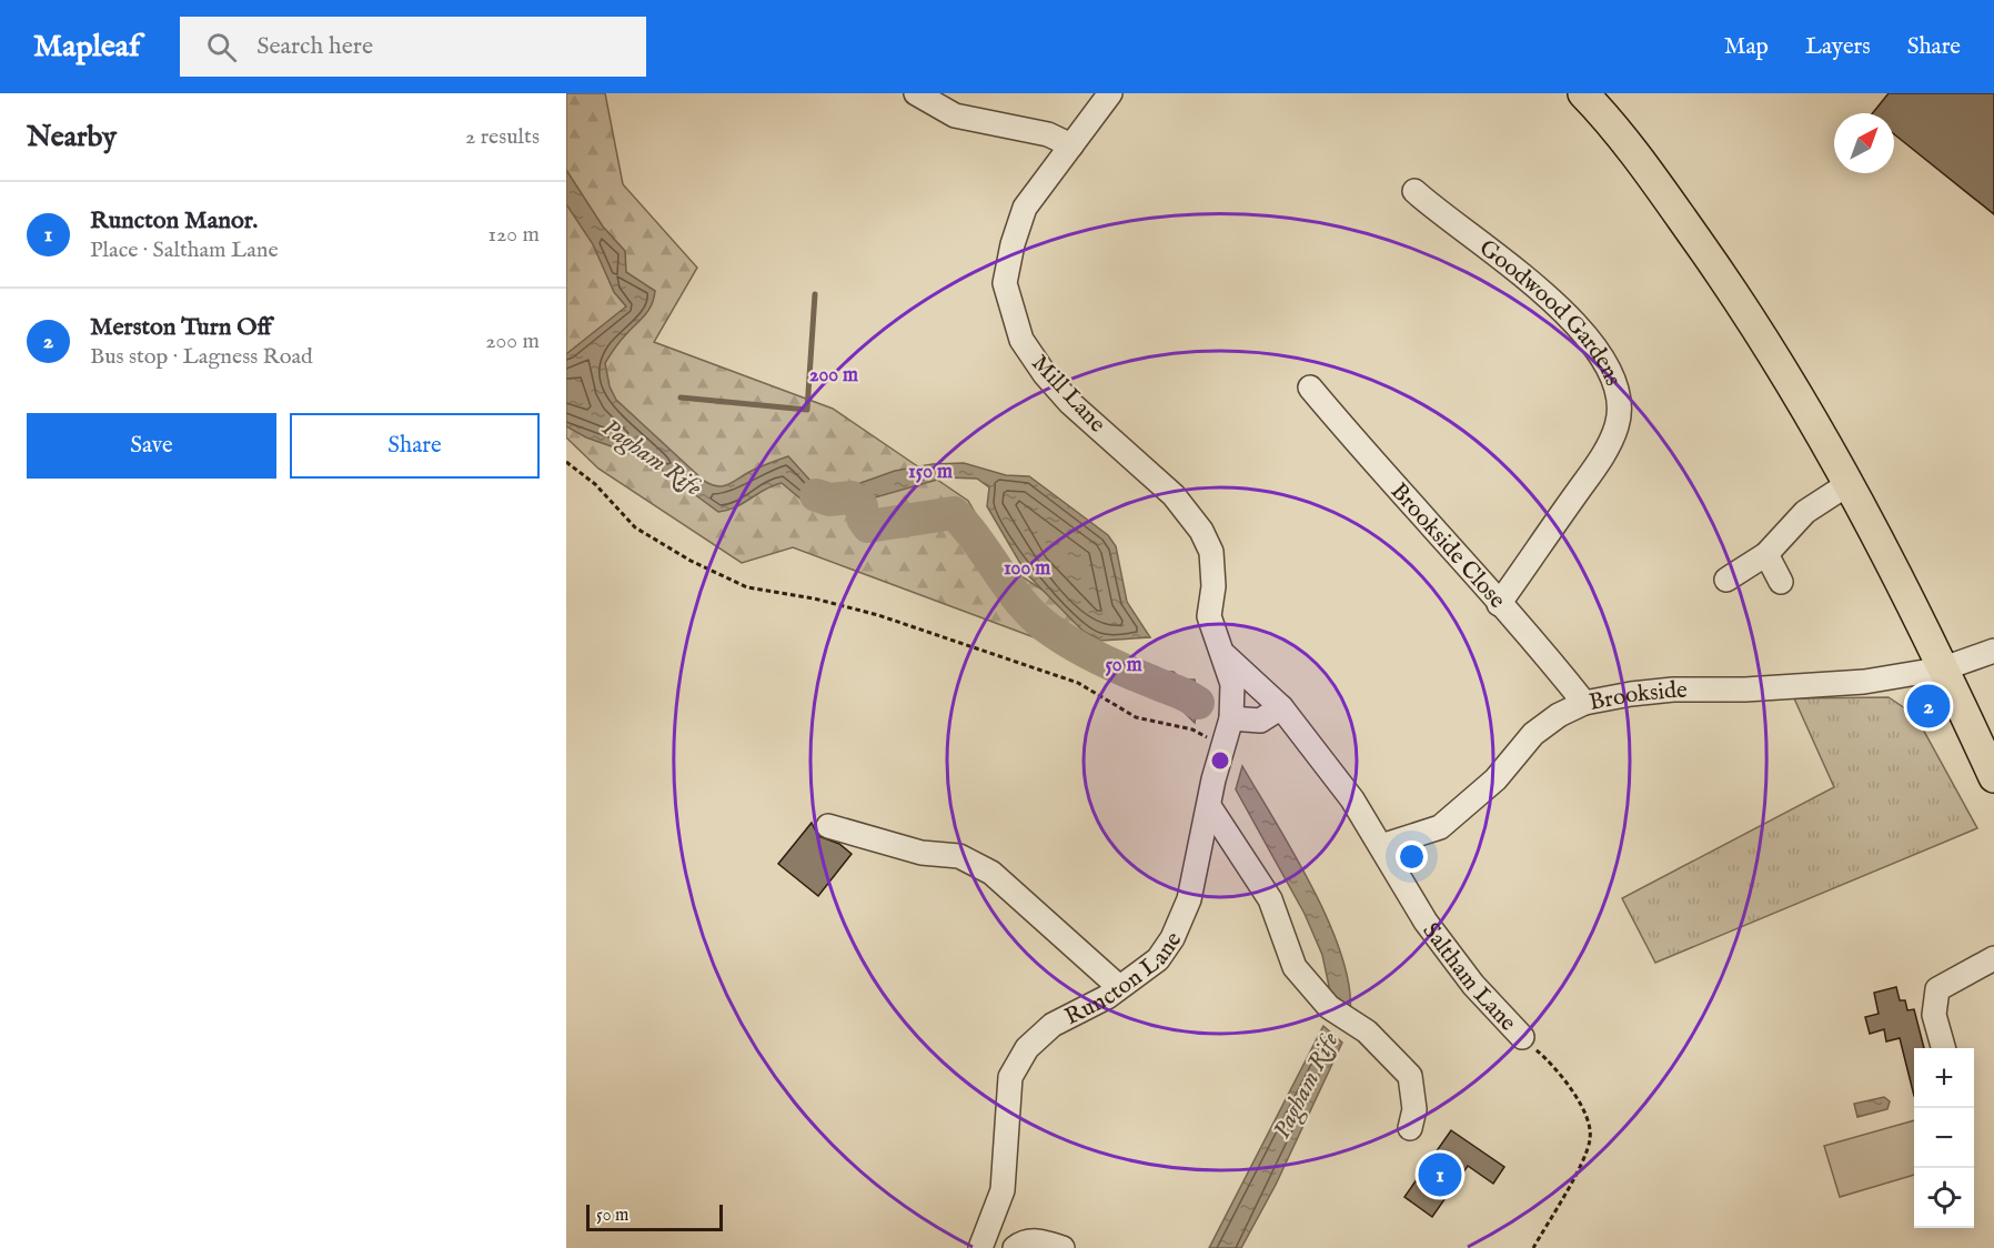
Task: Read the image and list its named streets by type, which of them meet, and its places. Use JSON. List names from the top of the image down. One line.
{"streets":{"street":["Goodwood Gardens","Mill Lane","Brookside Close","Brookside","Runcton Lane","Saltham Lane"]},"crossings":[["Goodwood Gardens","Brookside Close"],["Mill Lane","Runcton Lane"],["Mill Lane","Saltham Lane"],["Brookside Close","Brookside"],["Brookside","Saltham Lane"]],"water":["Pagham Rife"],"scale_bar":"50 m","north":"top right","page":{"header":"Mapleaf","search":"Search here","nav":["Map","Layers","Share"],"heading":["Nearby","2 results"],"list":[{"mark":"1","name":"Runcton Manor.","note":"Place · Saltham Lane","value":"120 m"},{"mark":"2","name":"Merston Turn Off","note":"Bus stop · Lagness Road","value":"200 m"}],"buttons":["Save","Share"],"pins":["2","1"],"map_buttons":["+","−"],"scale":"50 m"},"rings":["200 m","150 m","100 m","50 m"]}
